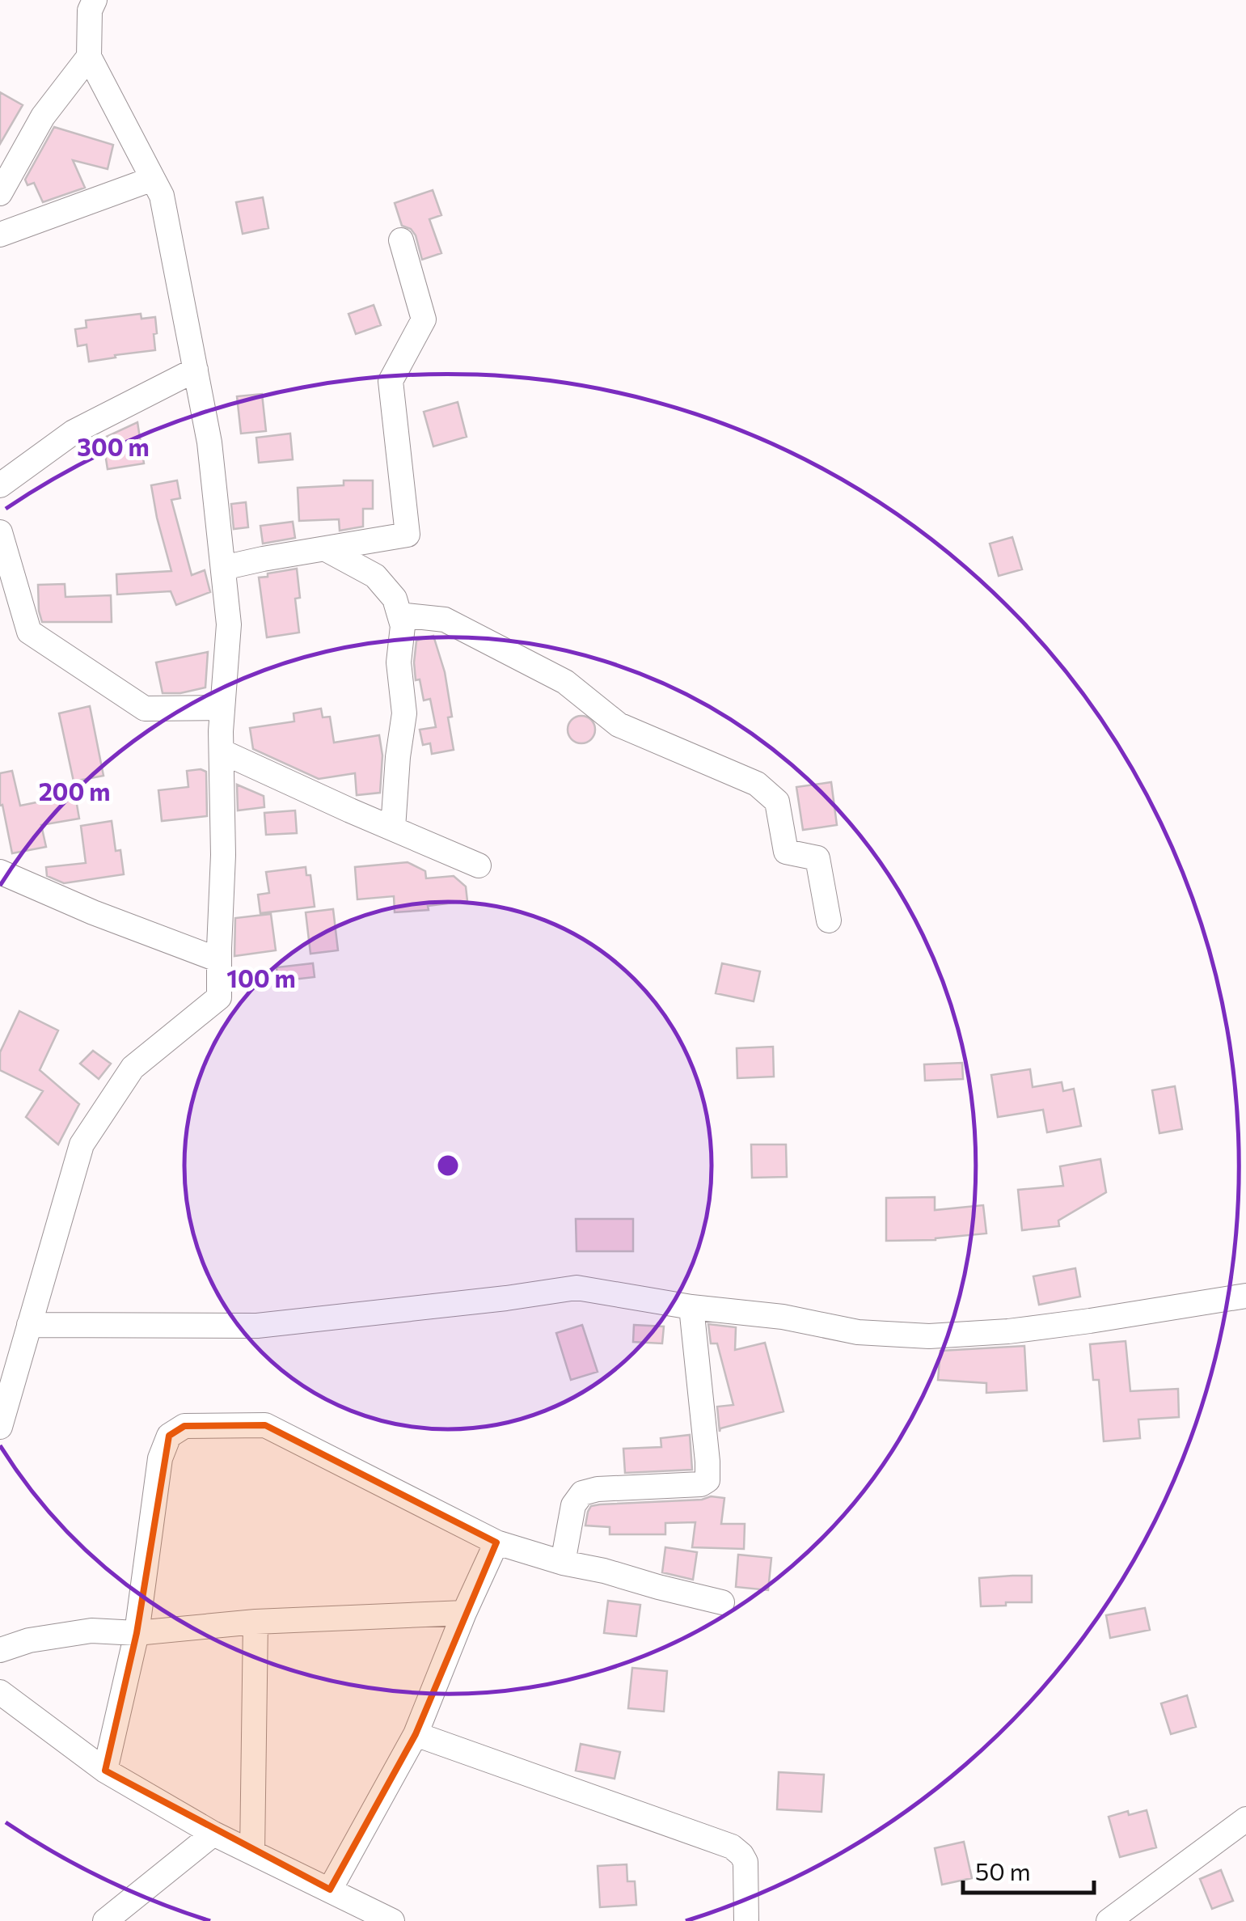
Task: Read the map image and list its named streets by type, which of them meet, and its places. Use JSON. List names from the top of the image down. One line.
{"scale_bar":"50 m","rings":["300 m","200 m","100 m"]}
